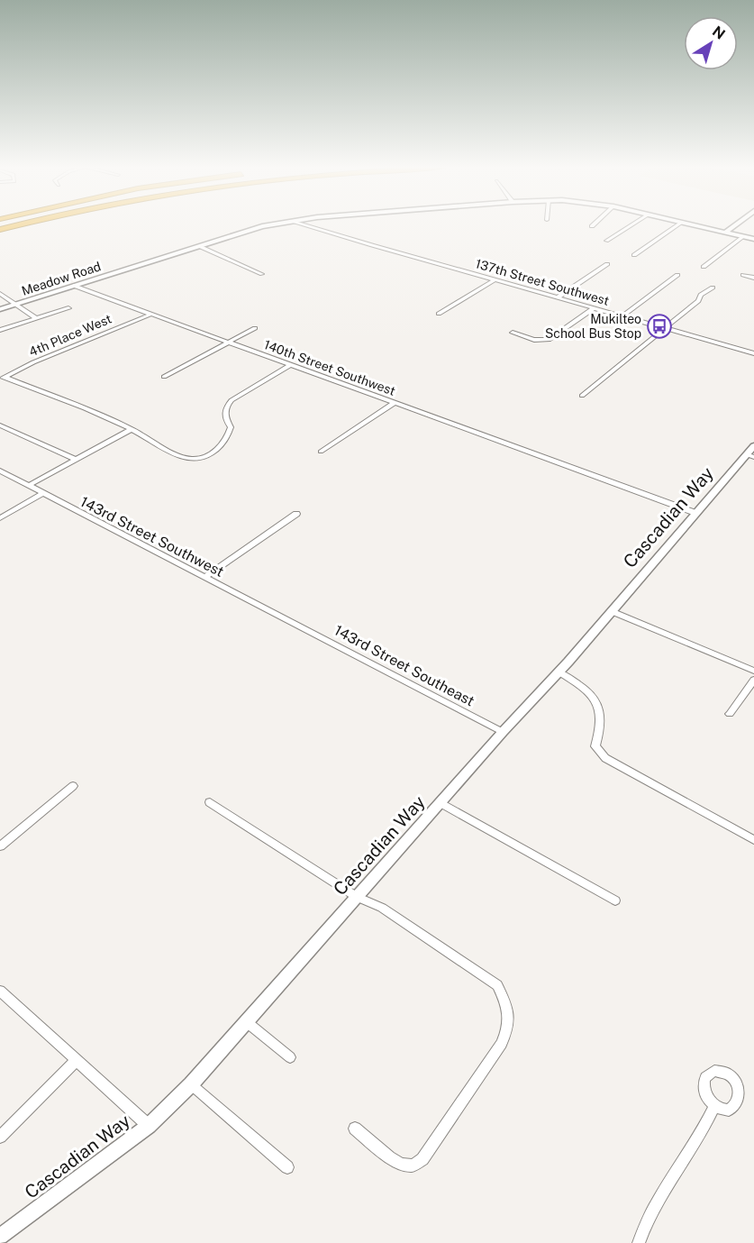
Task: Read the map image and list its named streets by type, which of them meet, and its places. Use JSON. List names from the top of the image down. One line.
{"streets":{"street":["Meadow Road","137th Street Southwest","4th Place West","140th Street Southwest","Cascadian Way","143rd Street Southwest","143rd Street Southeast"]},"crossings":[["Meadow Road","140th Street Southwest"],["4th Place West","140th Street Southwest"],["140th Street Southwest","Cascadian Way"],["Cascadian Way","143rd Street Southeast"],["143rd Street Southwest","143rd Street Southeast"]],"places":{"bus stop":["Mukilteo School Bus Stop"]},"north":"top right"}
